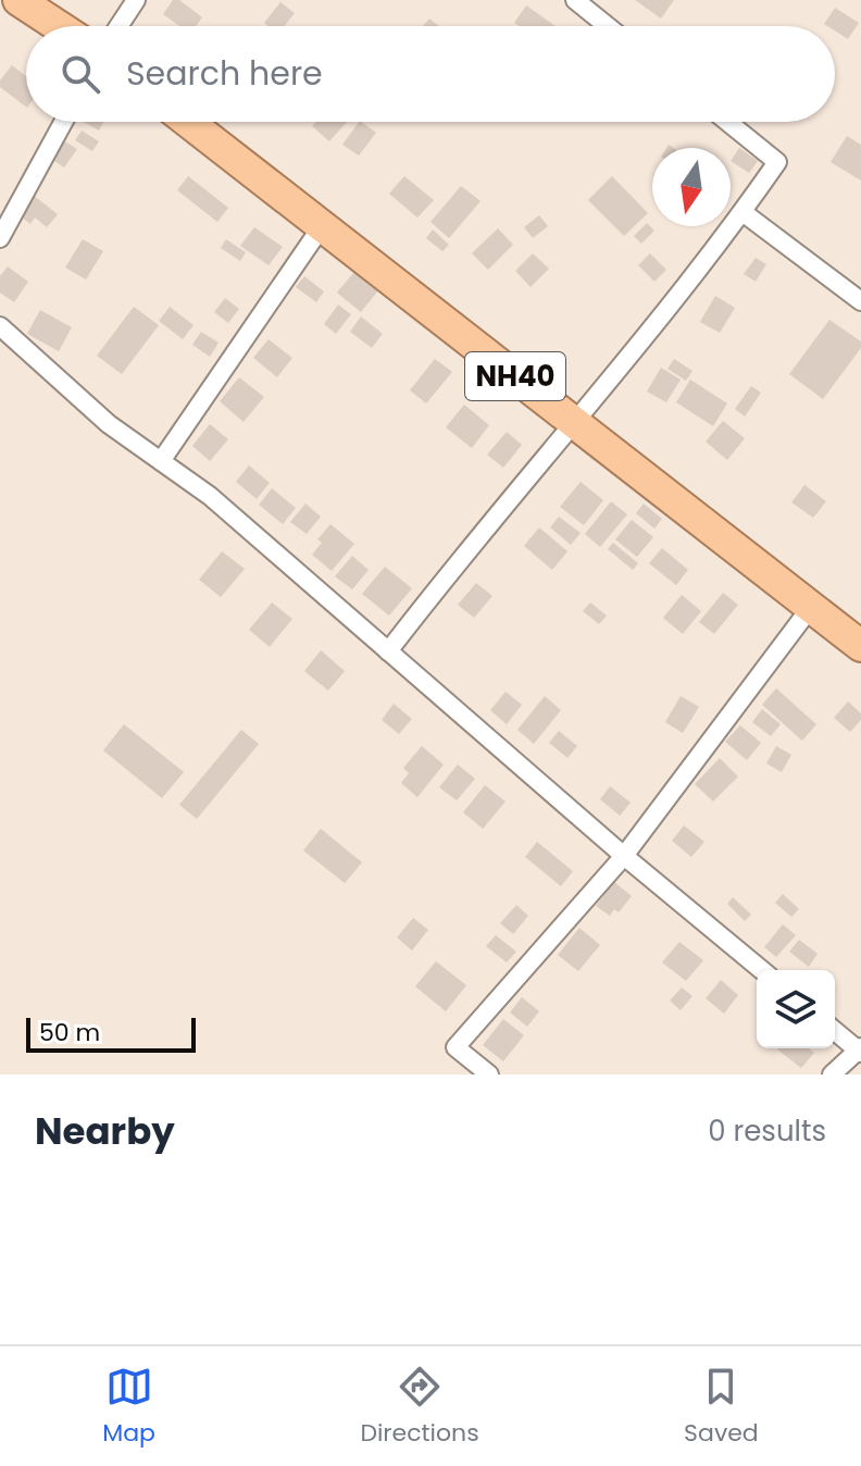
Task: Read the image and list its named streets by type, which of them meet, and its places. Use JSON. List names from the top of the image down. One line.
{"streets":{"highway":["NH40"]},"scale_bar":"50 m","north":"bottom","page":{"search":"Search here","scale":"50 m","heading":["Nearby","0 results"],"nav":["Map","Directions","Saved"]}}
